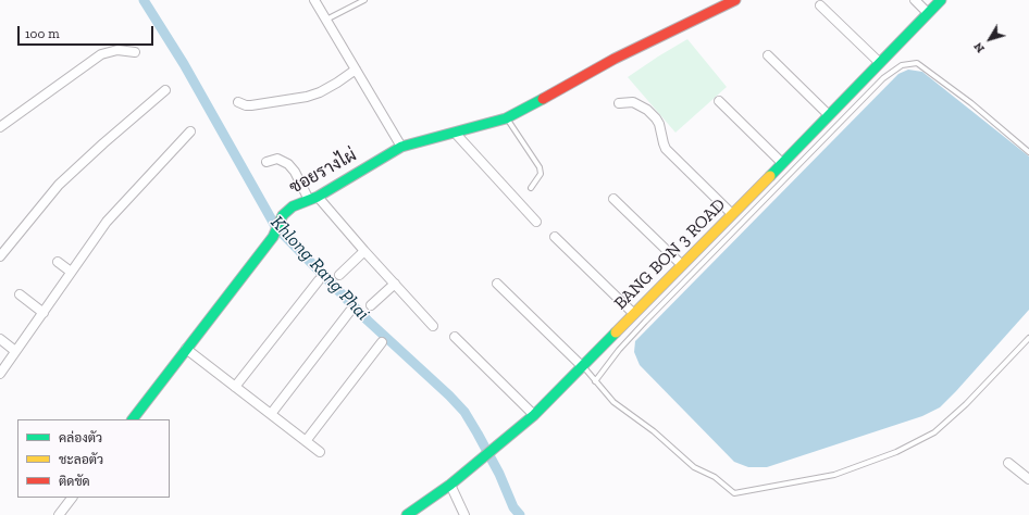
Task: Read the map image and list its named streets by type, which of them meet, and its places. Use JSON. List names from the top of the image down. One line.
{"streets":{"main road":["ซอยรางไผ่","BANG BON 3 ROAD"]},"water":["Khlong Rang Phai"],"legend":["คล่องตัว","ชะลอตัว","ติดขัด"],"scale_bar":"100 m","north":"bottom left"}
